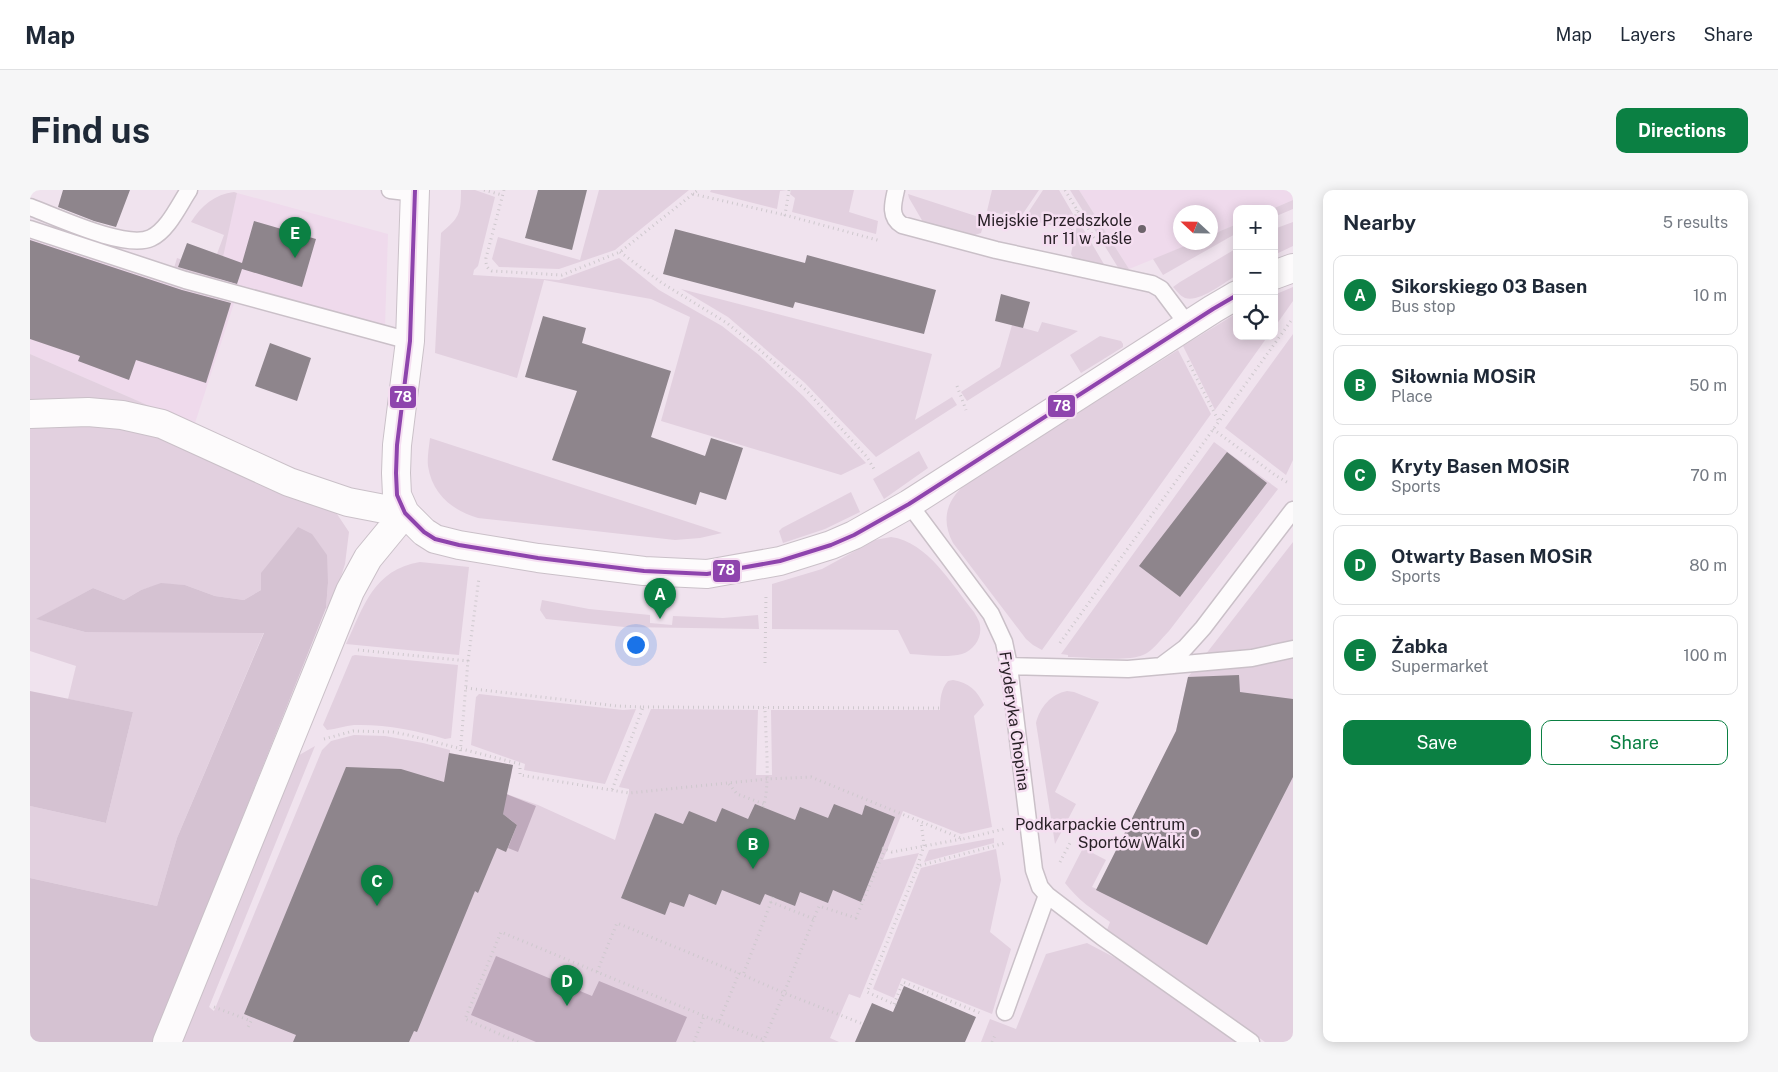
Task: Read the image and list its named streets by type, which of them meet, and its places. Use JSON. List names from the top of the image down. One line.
{"streets":{"lane":["Fryderyka Chopina"]},"places":["Miejskie Przedszkole nr 11 w Jaśle","Podkarpackie Centrum Sportów Walki"],"lines":["transit line 78"],"north":"left","page":{"header":"Map","nav":["Map","Layers","Share"],"buttons":["Directions",["Save","Share"]],"title":"Find us","heading":["Nearby","5 results"],"map_buttons":["+","−"],"pins":["E","A","B","C","D"],"list":[{"mark":"A","name":"Sikorskiego 03 Basen","note":"Bus stop","value":"10 m"},{"mark":"B","name":"Siłownia MOSiR","note":"Place","value":"50 m"},{"mark":"C","name":"Kryty Basen MOSiR","note":"Sports","value":"70 m"},{"mark":"D","name":"Otwarty Basen MOSiR","note":"Sports","value":"80 m"},{"mark":"E","name":"Żabka","note":"Supermarket","value":"100 m"}]}}
